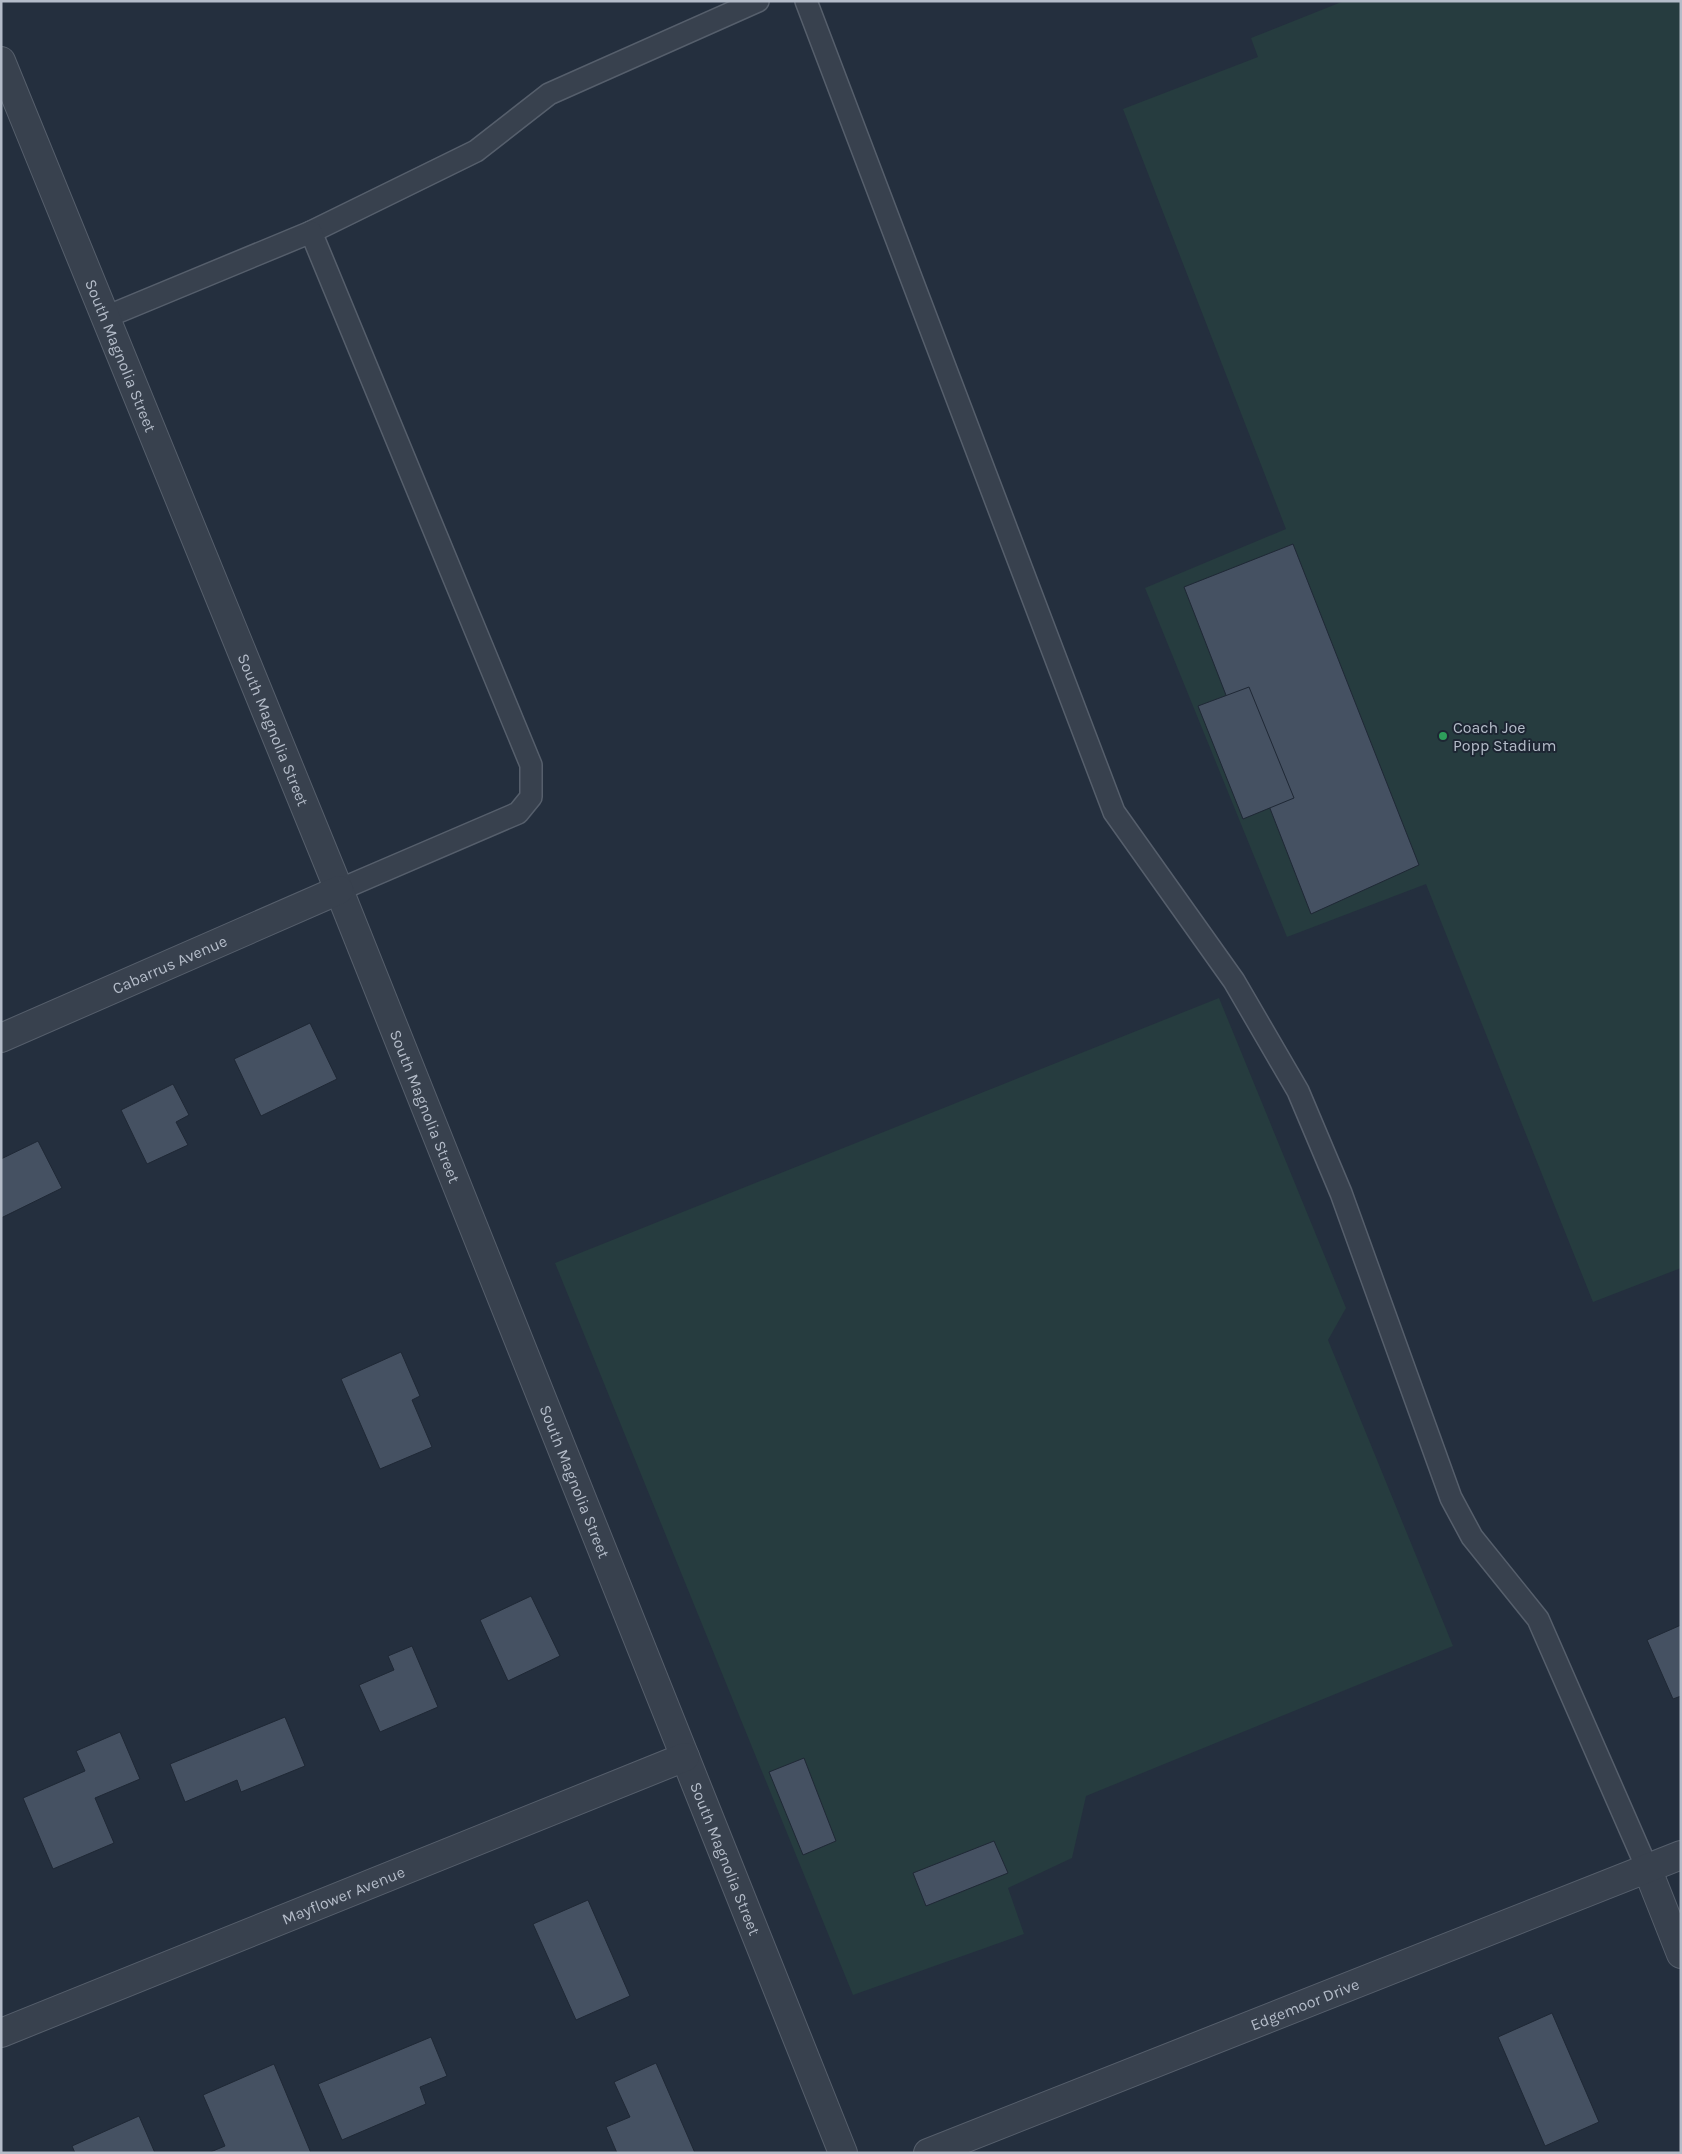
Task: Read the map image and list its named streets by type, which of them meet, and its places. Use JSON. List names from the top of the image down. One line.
{"streets":{"street":["South Magnolia Street","Cabarrus Avenue","Mayflower Avenue","Edgemoor Drive"]},"crossings":[["South Magnolia Street","Cabarrus Avenue"],["South Magnolia Street","Mayflower Avenue"]],"places":["Coach Joe Popp Stadium"]}
